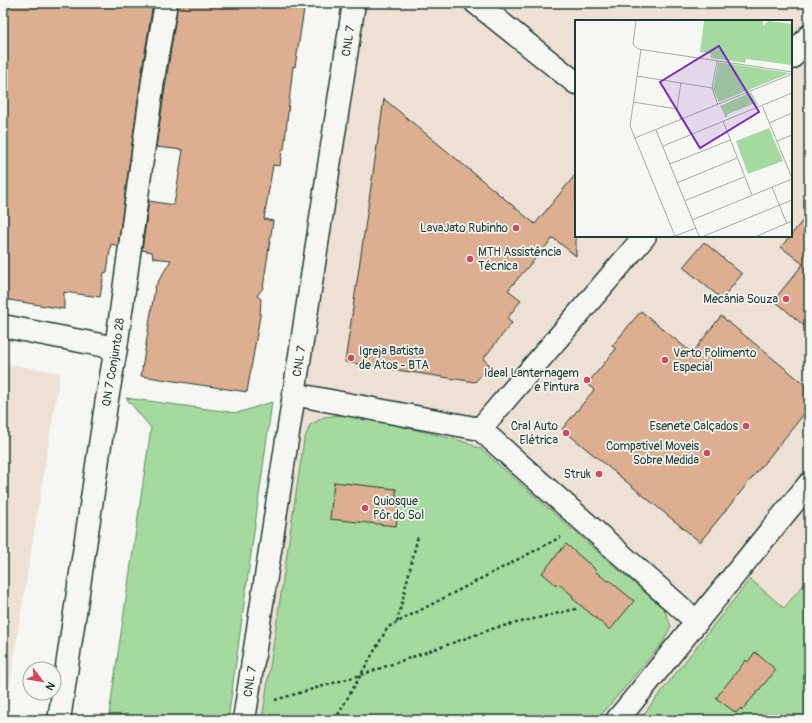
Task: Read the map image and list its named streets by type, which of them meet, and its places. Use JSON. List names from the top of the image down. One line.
{"streets":{"street":["CNL 7","QN 7 Conjunto 28"]},"places":["LavaJato Rubinho","MTH Assistência Técnica","Mecânia Souza","Igreja Batista de Atos - BTA","Verto Polimento Especial","Ideal Lanternagem e Pintura","Esenete Calçados","Cral Auto Elétrica","Compativel Moveis Sobre Medida","Struk","Quiosque Pôr do Sol"],"north":"bottom right"}
